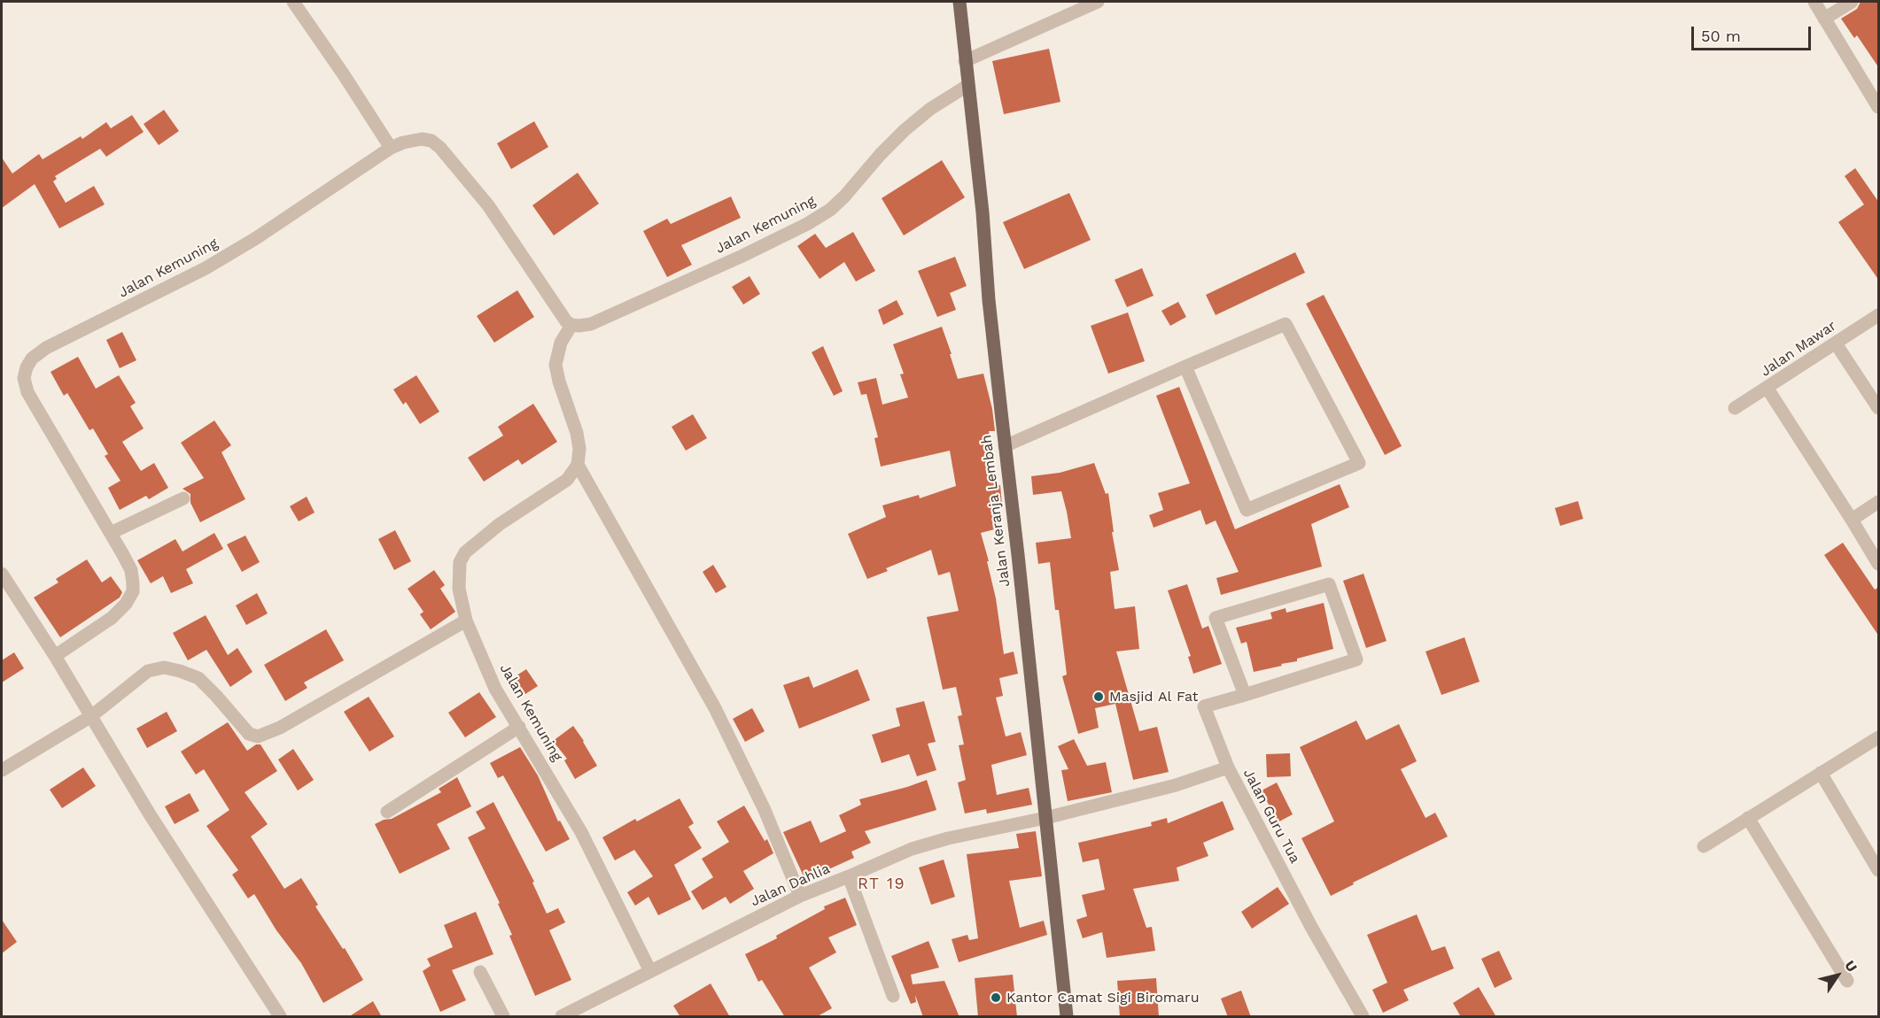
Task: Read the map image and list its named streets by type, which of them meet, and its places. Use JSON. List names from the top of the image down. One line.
{"streets":{"main road":["Jalan Keranja Lembah"],"street":["Jalan Kemuning","Jalan Mawar","Jalan Guru Tua","Jalan Dahlia"]},"crossings":[["Jalan Kemuning","Jalan Keranja Lembah"],["Jalan Kemuning","Jalan Dahlia"],["Jalan Keranja Lembah","Jalan Guru Tua"],["Jalan Keranja Lembah","Jalan Dahlia"],["Jalan Guru Tua","Jalan Dahlia"]],"districts":["RT 19"],"places":["Masjid Al Fat","Kantor Camat Sigi Biromaru"],"scale_bar":"50 m","north":"top right"}
